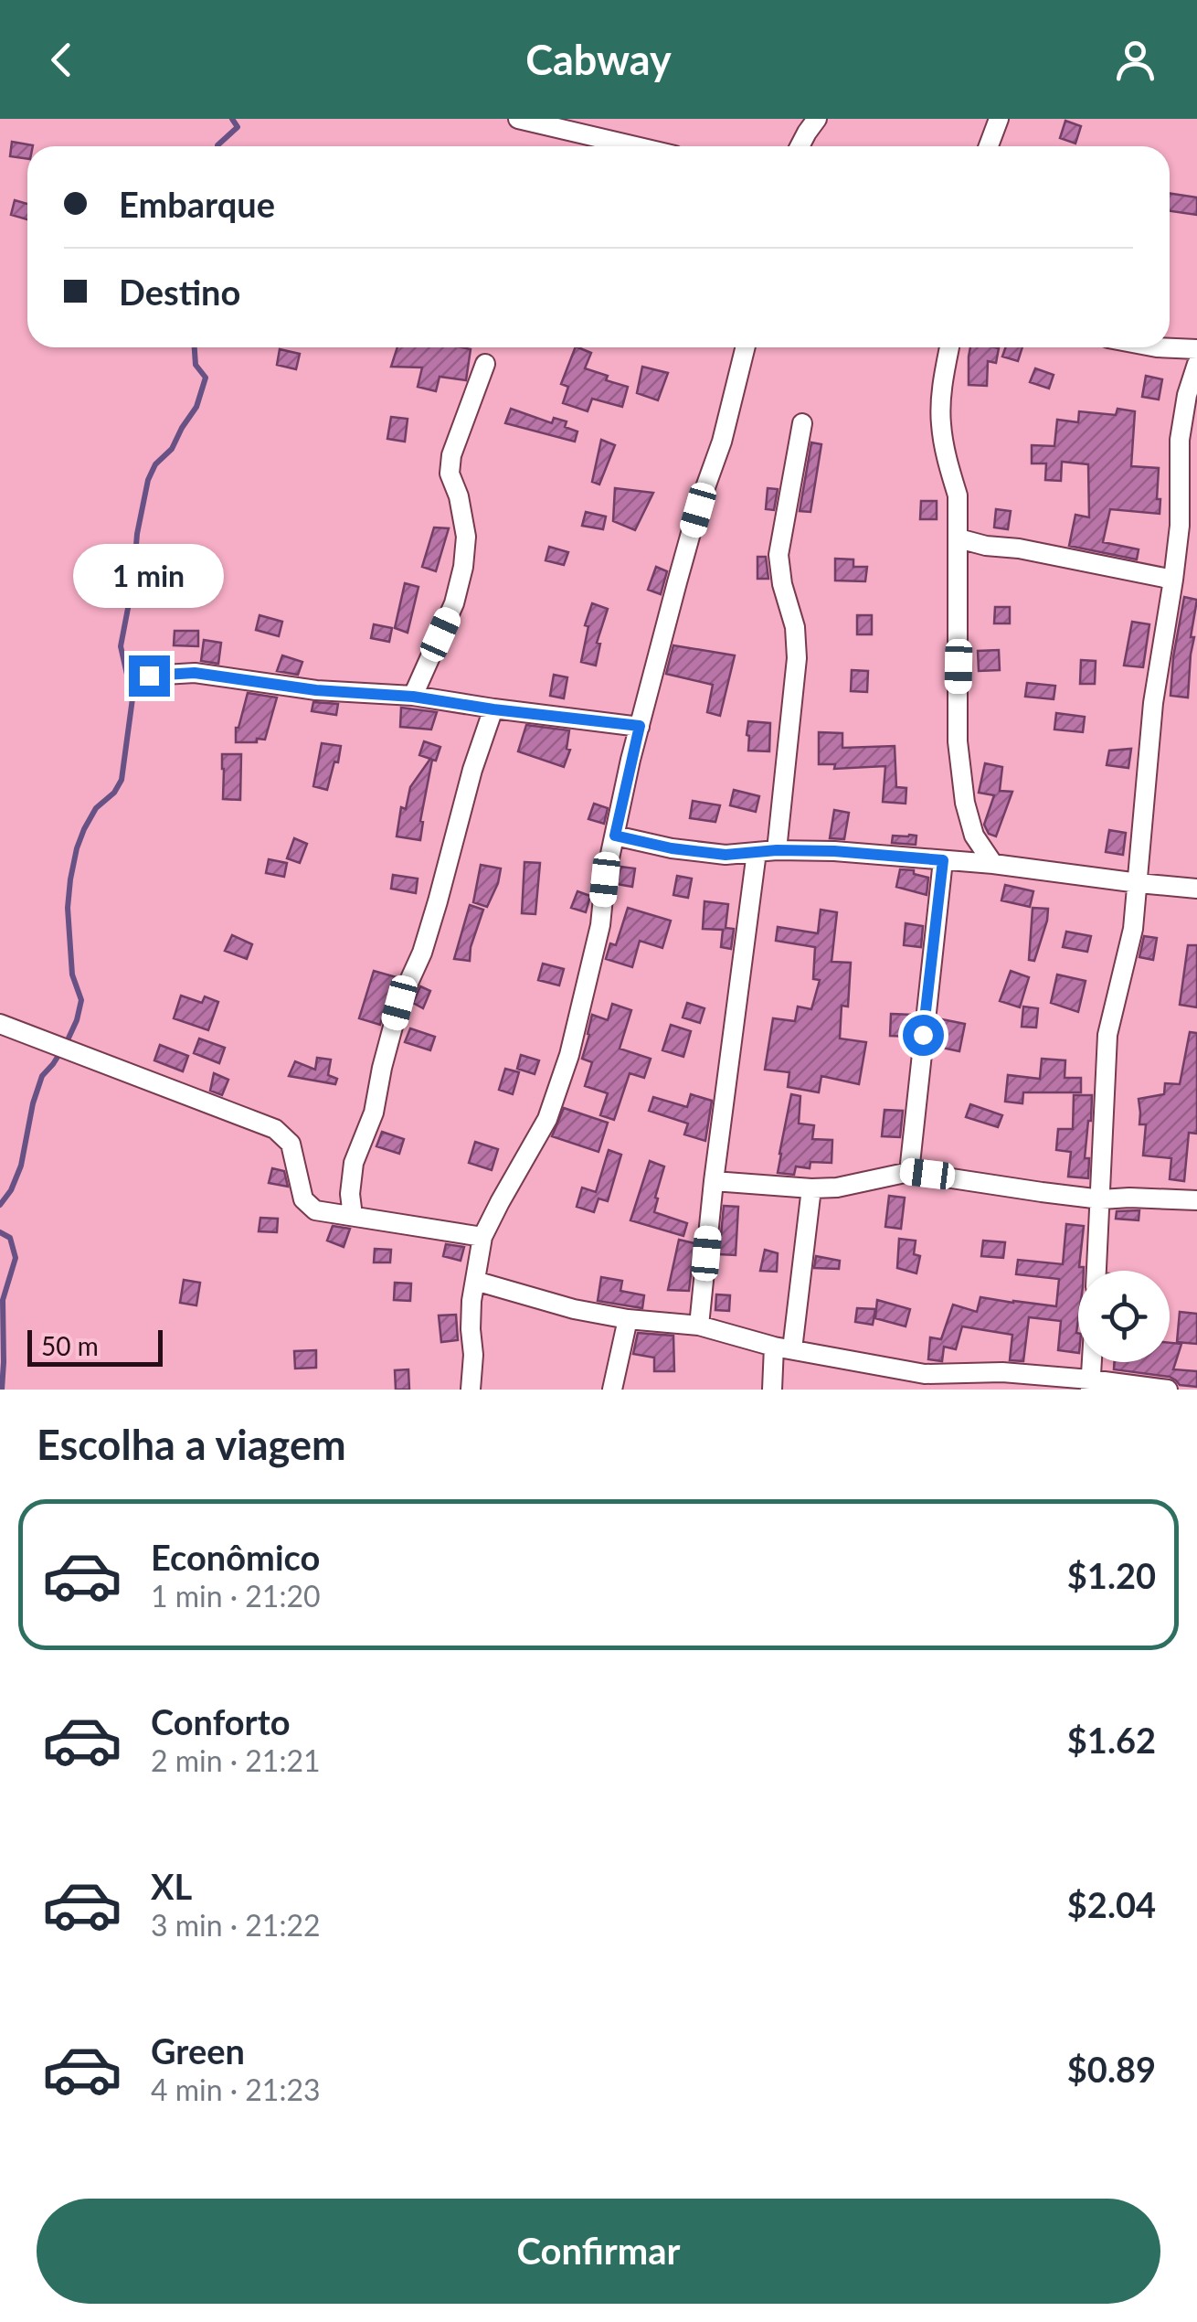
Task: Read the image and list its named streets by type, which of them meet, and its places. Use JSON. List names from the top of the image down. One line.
{"scale_bar":"50 m","page":{"header":"Cabway","banner":["Embarque","Destino"],"bubble":"1 min","scale":"50 m","heading":"Escolha a viagem","list":[{"name":"Econômico","note":"1 min · 21:20","value":"$1.20"},{"name":"Conforto","note":"2 min · 21:21","value":"$1.62"},{"name":"XL","note":"3 min · 21:22","value":"$2.04"},{"name":"Green","note":"4 min · 21:23","value":"$0.89"}],"buttons":"Confirmar"}}
